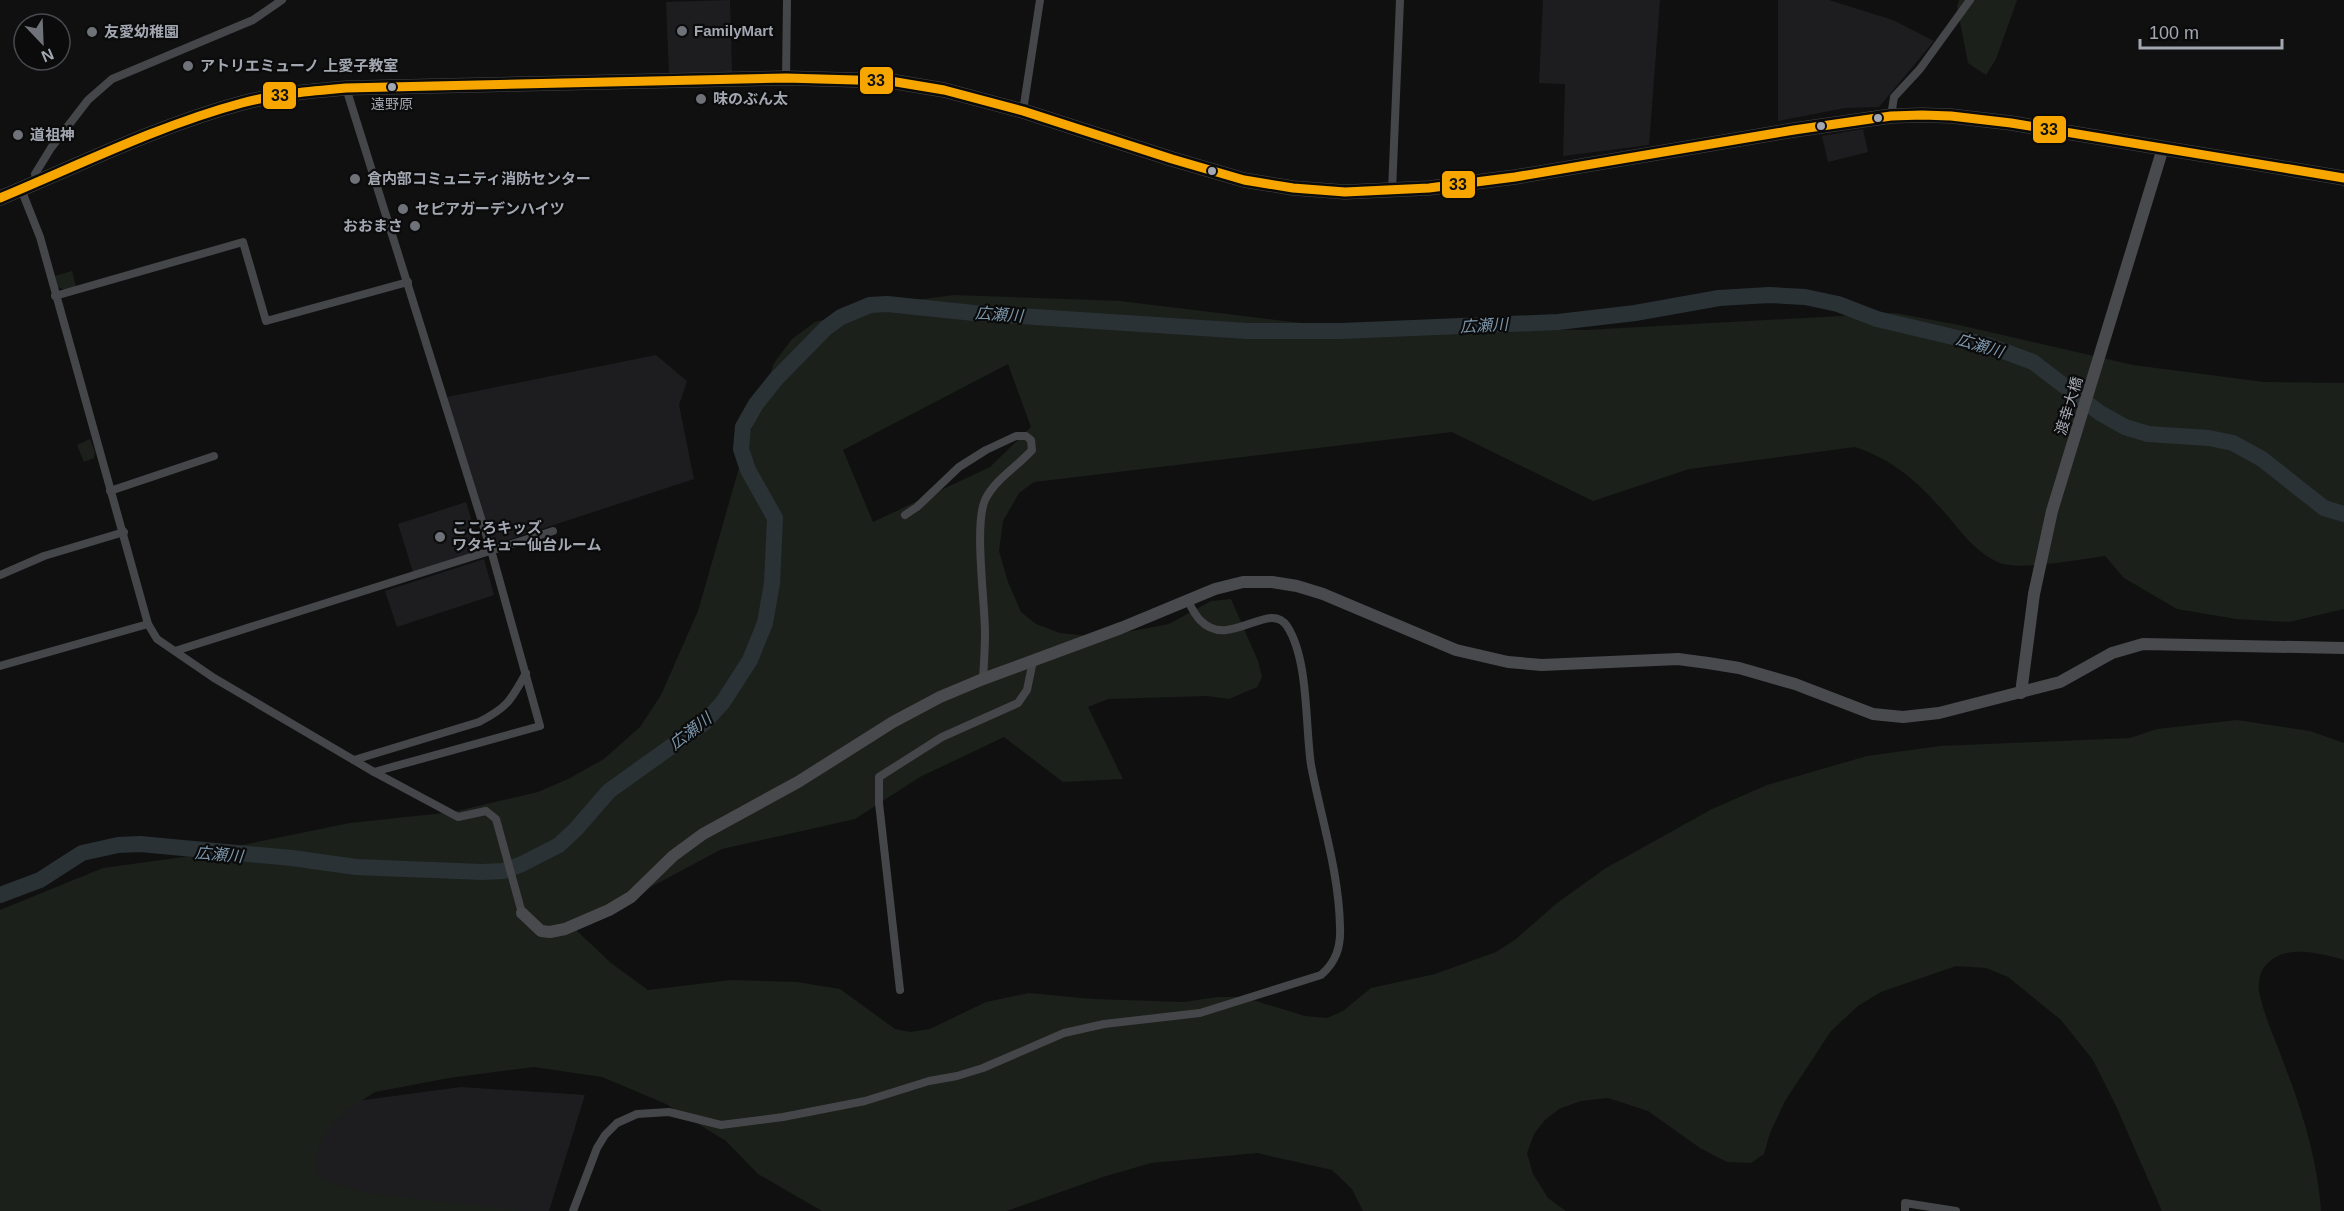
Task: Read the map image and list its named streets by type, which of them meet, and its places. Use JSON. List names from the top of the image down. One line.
{"streets":{"street":["渡幸大橋"]},"water":["広瀬川"],"places":["FamilyMart","友愛幼稚園","アトリエミューノ 上愛子教室","遠野原","味のぶん太","道祖神","倉内部コミュニティ消防センター","セピアガーデンハイツ","おおまさ","こころキッズ ワタキュー仙台ルーム"],"lines":["transit line 33"],"scale_bar":"100 m","north":"bottom right"}
